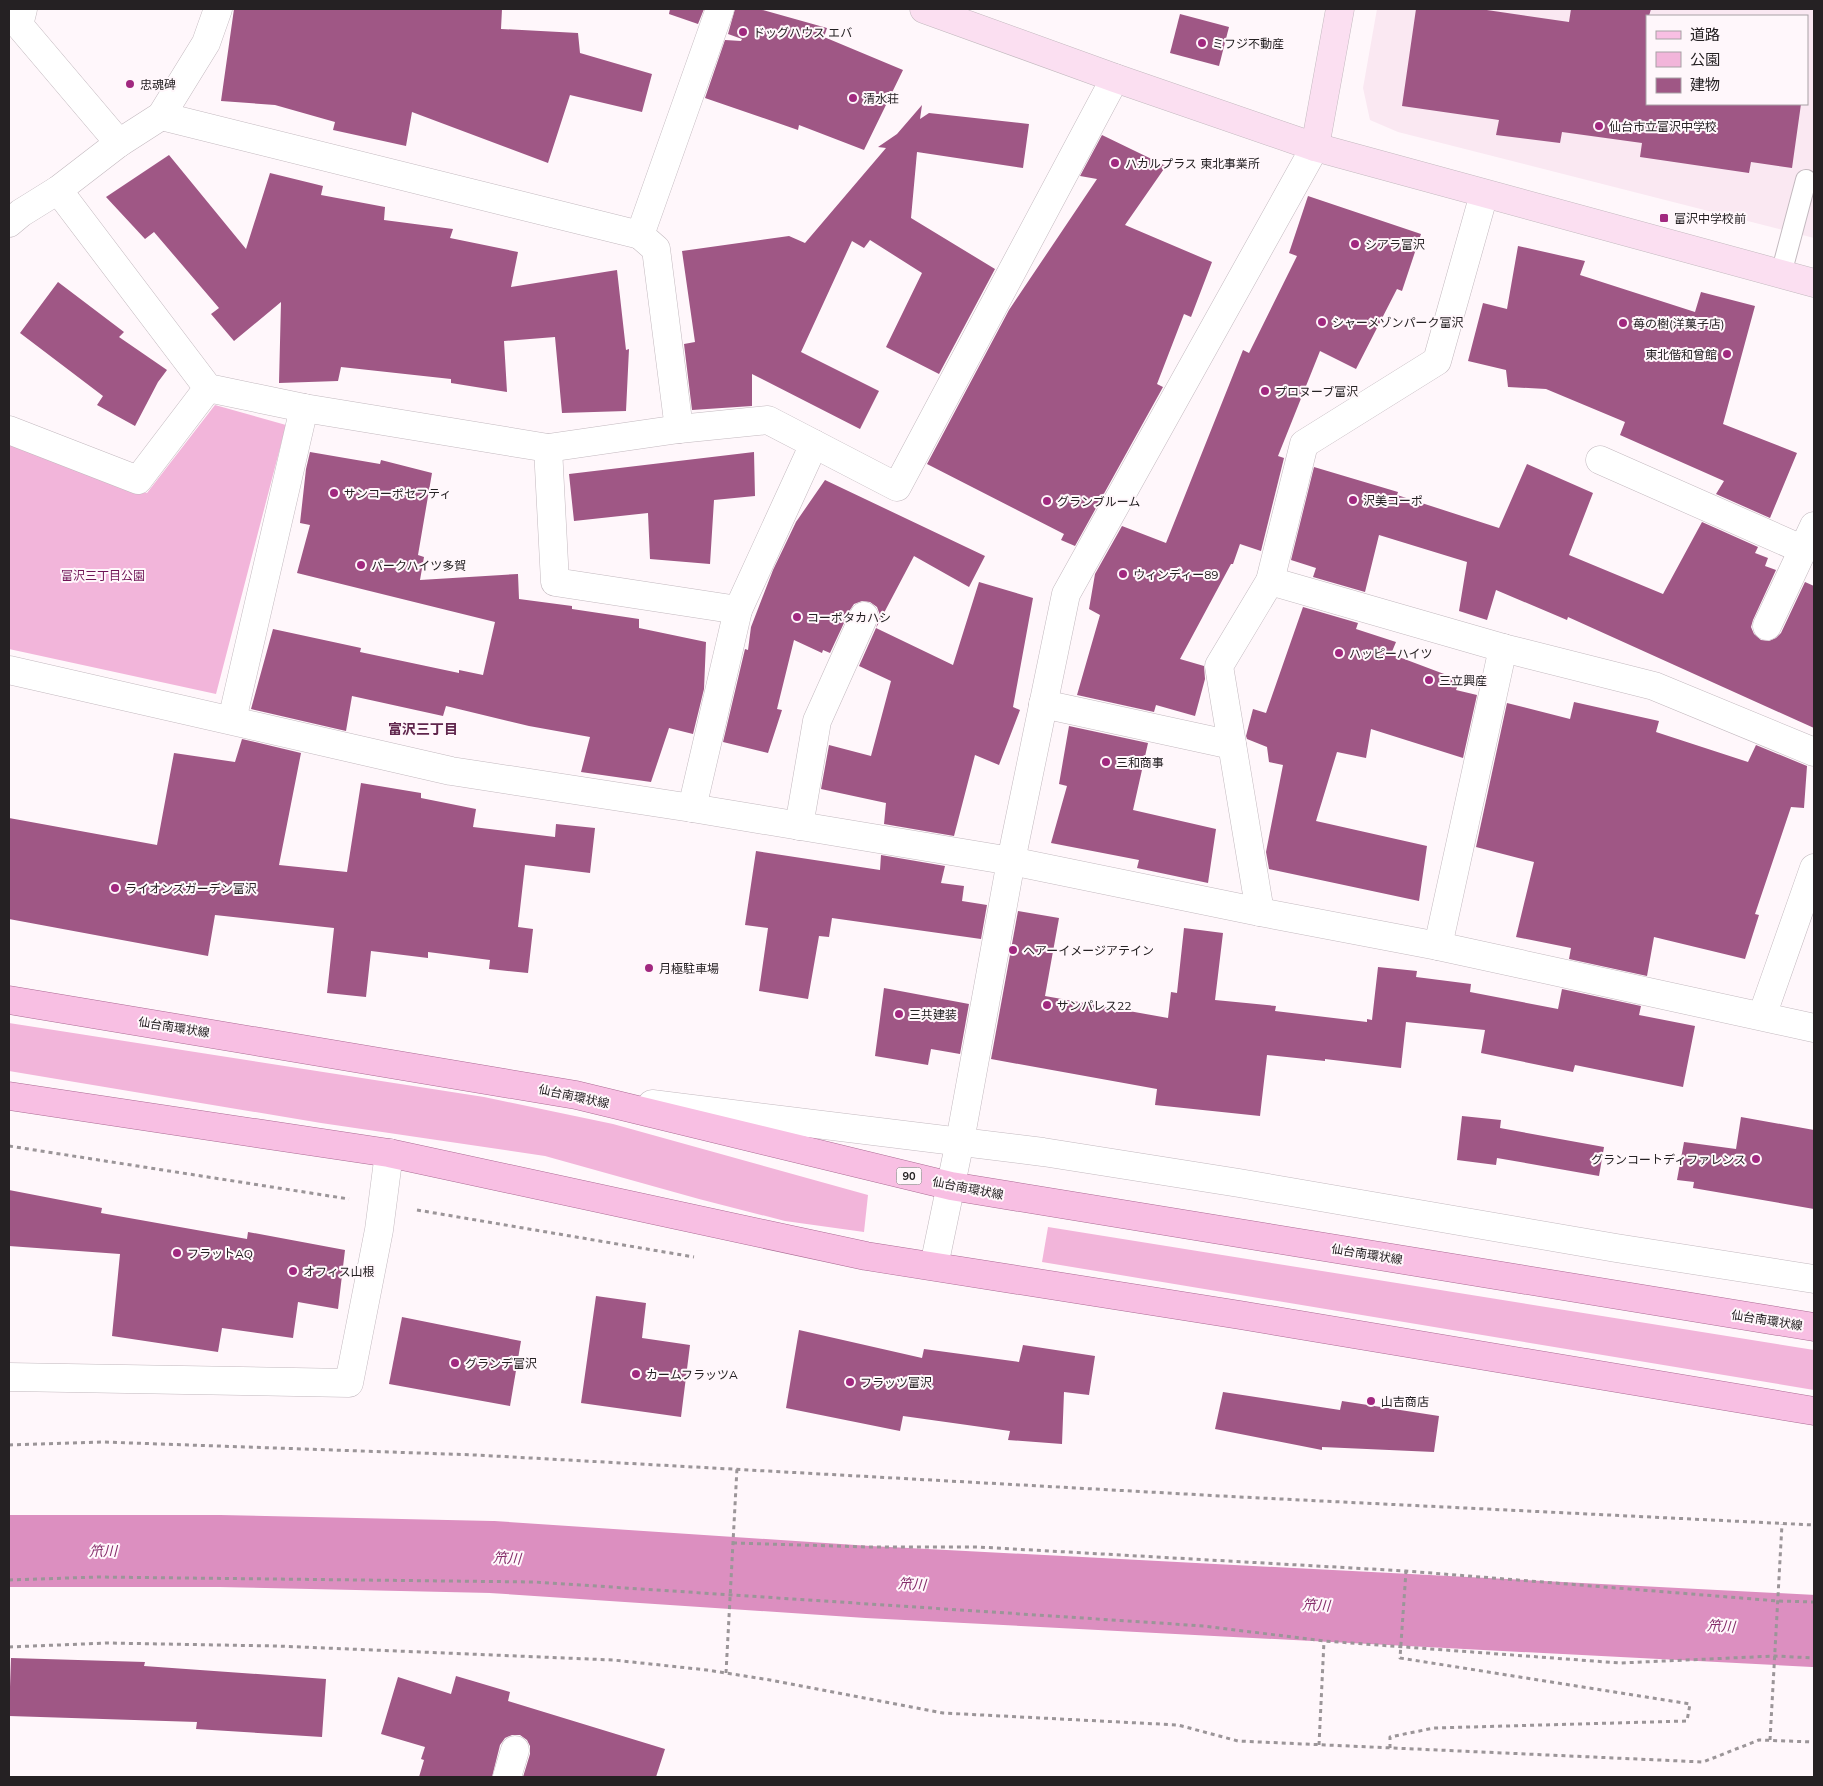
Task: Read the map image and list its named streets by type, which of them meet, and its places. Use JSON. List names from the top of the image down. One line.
{"streets":{"main road":["仙台南環状線","90"]},"districts":["富沢三丁目"],"water":["笊川"],"parks":["富沢三丁目公園"],"places":{"other":["ドッグハウス エバ","ミフジ不動産","忠魂碑","清水荘","仙台市立富沢中学校","ハカルプラス 東北事業所","シアラ富沢","シャーメゾンパーク富沢","苺の樹(洋菓子店)","東北偕和曾館","プロヌーブ富沢","サンコーポセフティ","沢美コーポ","グランブルーム","パークハイツ多賀","ウィンディー89","コーポタカハシ","ハッピーハイツ","三立興産","三和商事","ライオンズガーデン富沢","ヘアーイメージアテイン","月極駐車場","サンパレス22","三共建装","グランコートディファレンス","フラットAQ","オフィス山根","グランデ富沢","カームフラッツA","フラッツ富沢","山吉商店"],"transit":["富沢中学校前"]},"legend":["道路","公園","建物"]}
